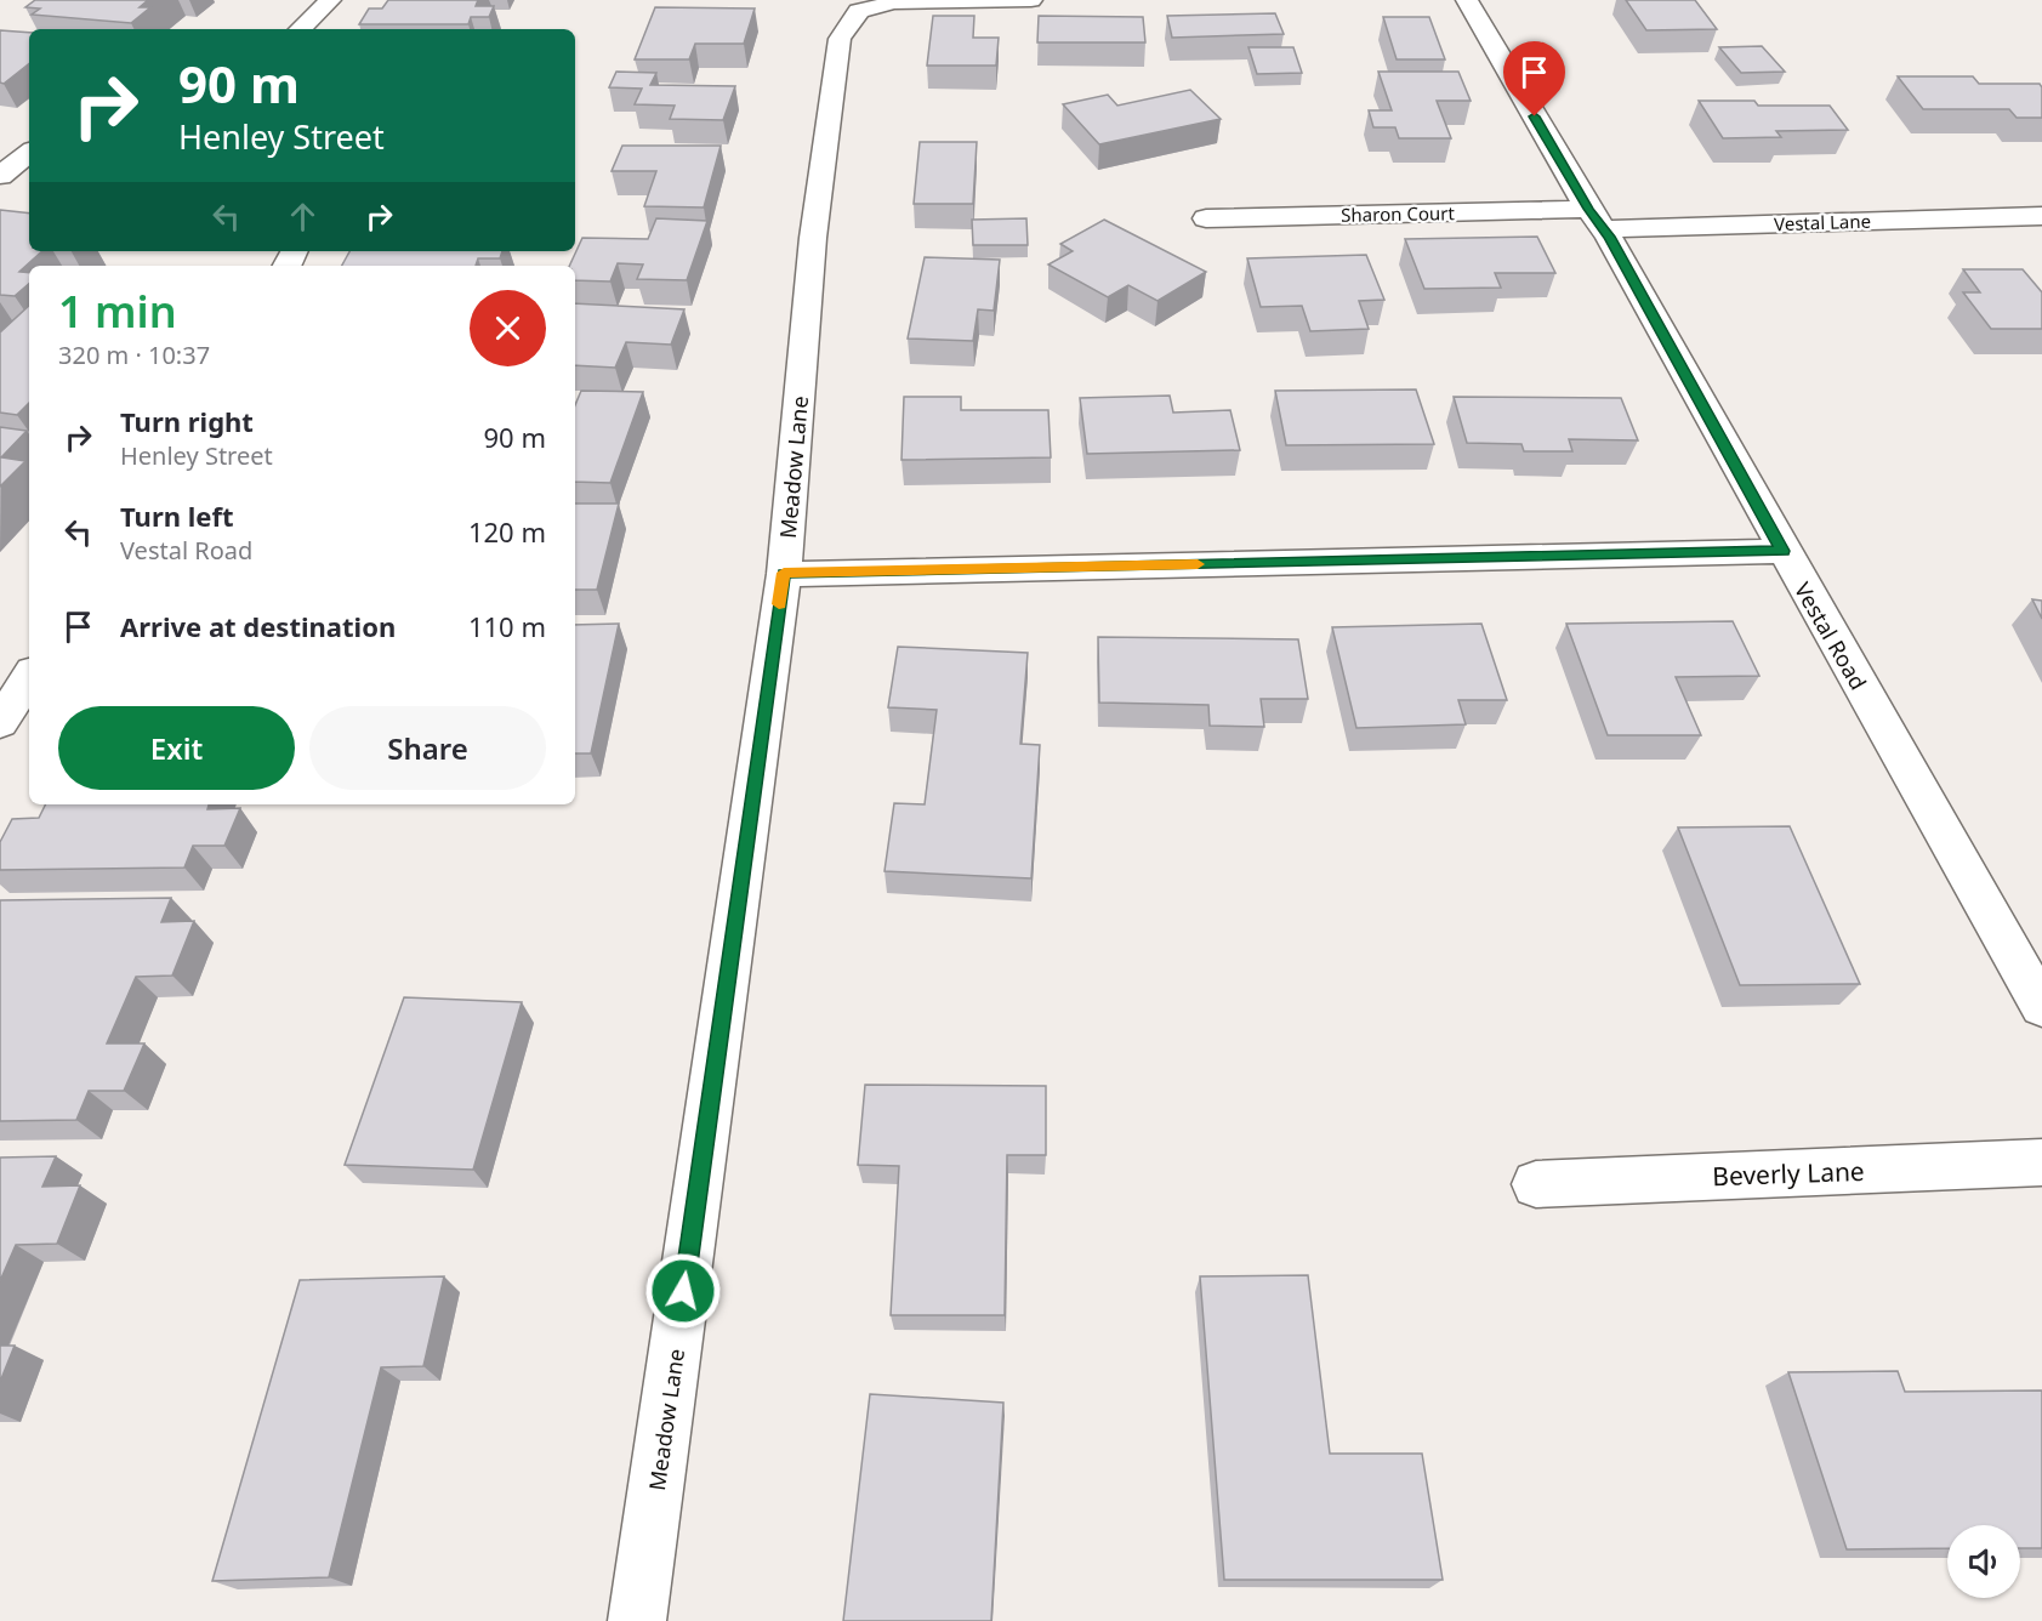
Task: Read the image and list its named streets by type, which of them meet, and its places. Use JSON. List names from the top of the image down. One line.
{"streets":{"street":["Sharon Court","Vestal Lane","Meadow Lane","Vestal Road","Beverly Lane"]},"crossings":[["Sharon Court","Vestal Lane"],["Sharon Court","Vestal Road"],["Vestal Lane","Vestal Road"]],"page":{"turn":["90 m","Henley Street"],"heading":["1 min","320 m · 10:37"],"list":[{"name":"Turn right","note":"Henley Street","value":"90 m"},{"name":"Turn left","note":"Vestal Road","value":"120 m"},{"name":"Arrive at destination","value":"110 m"}],"buttons":["Exit","Share"]}}
